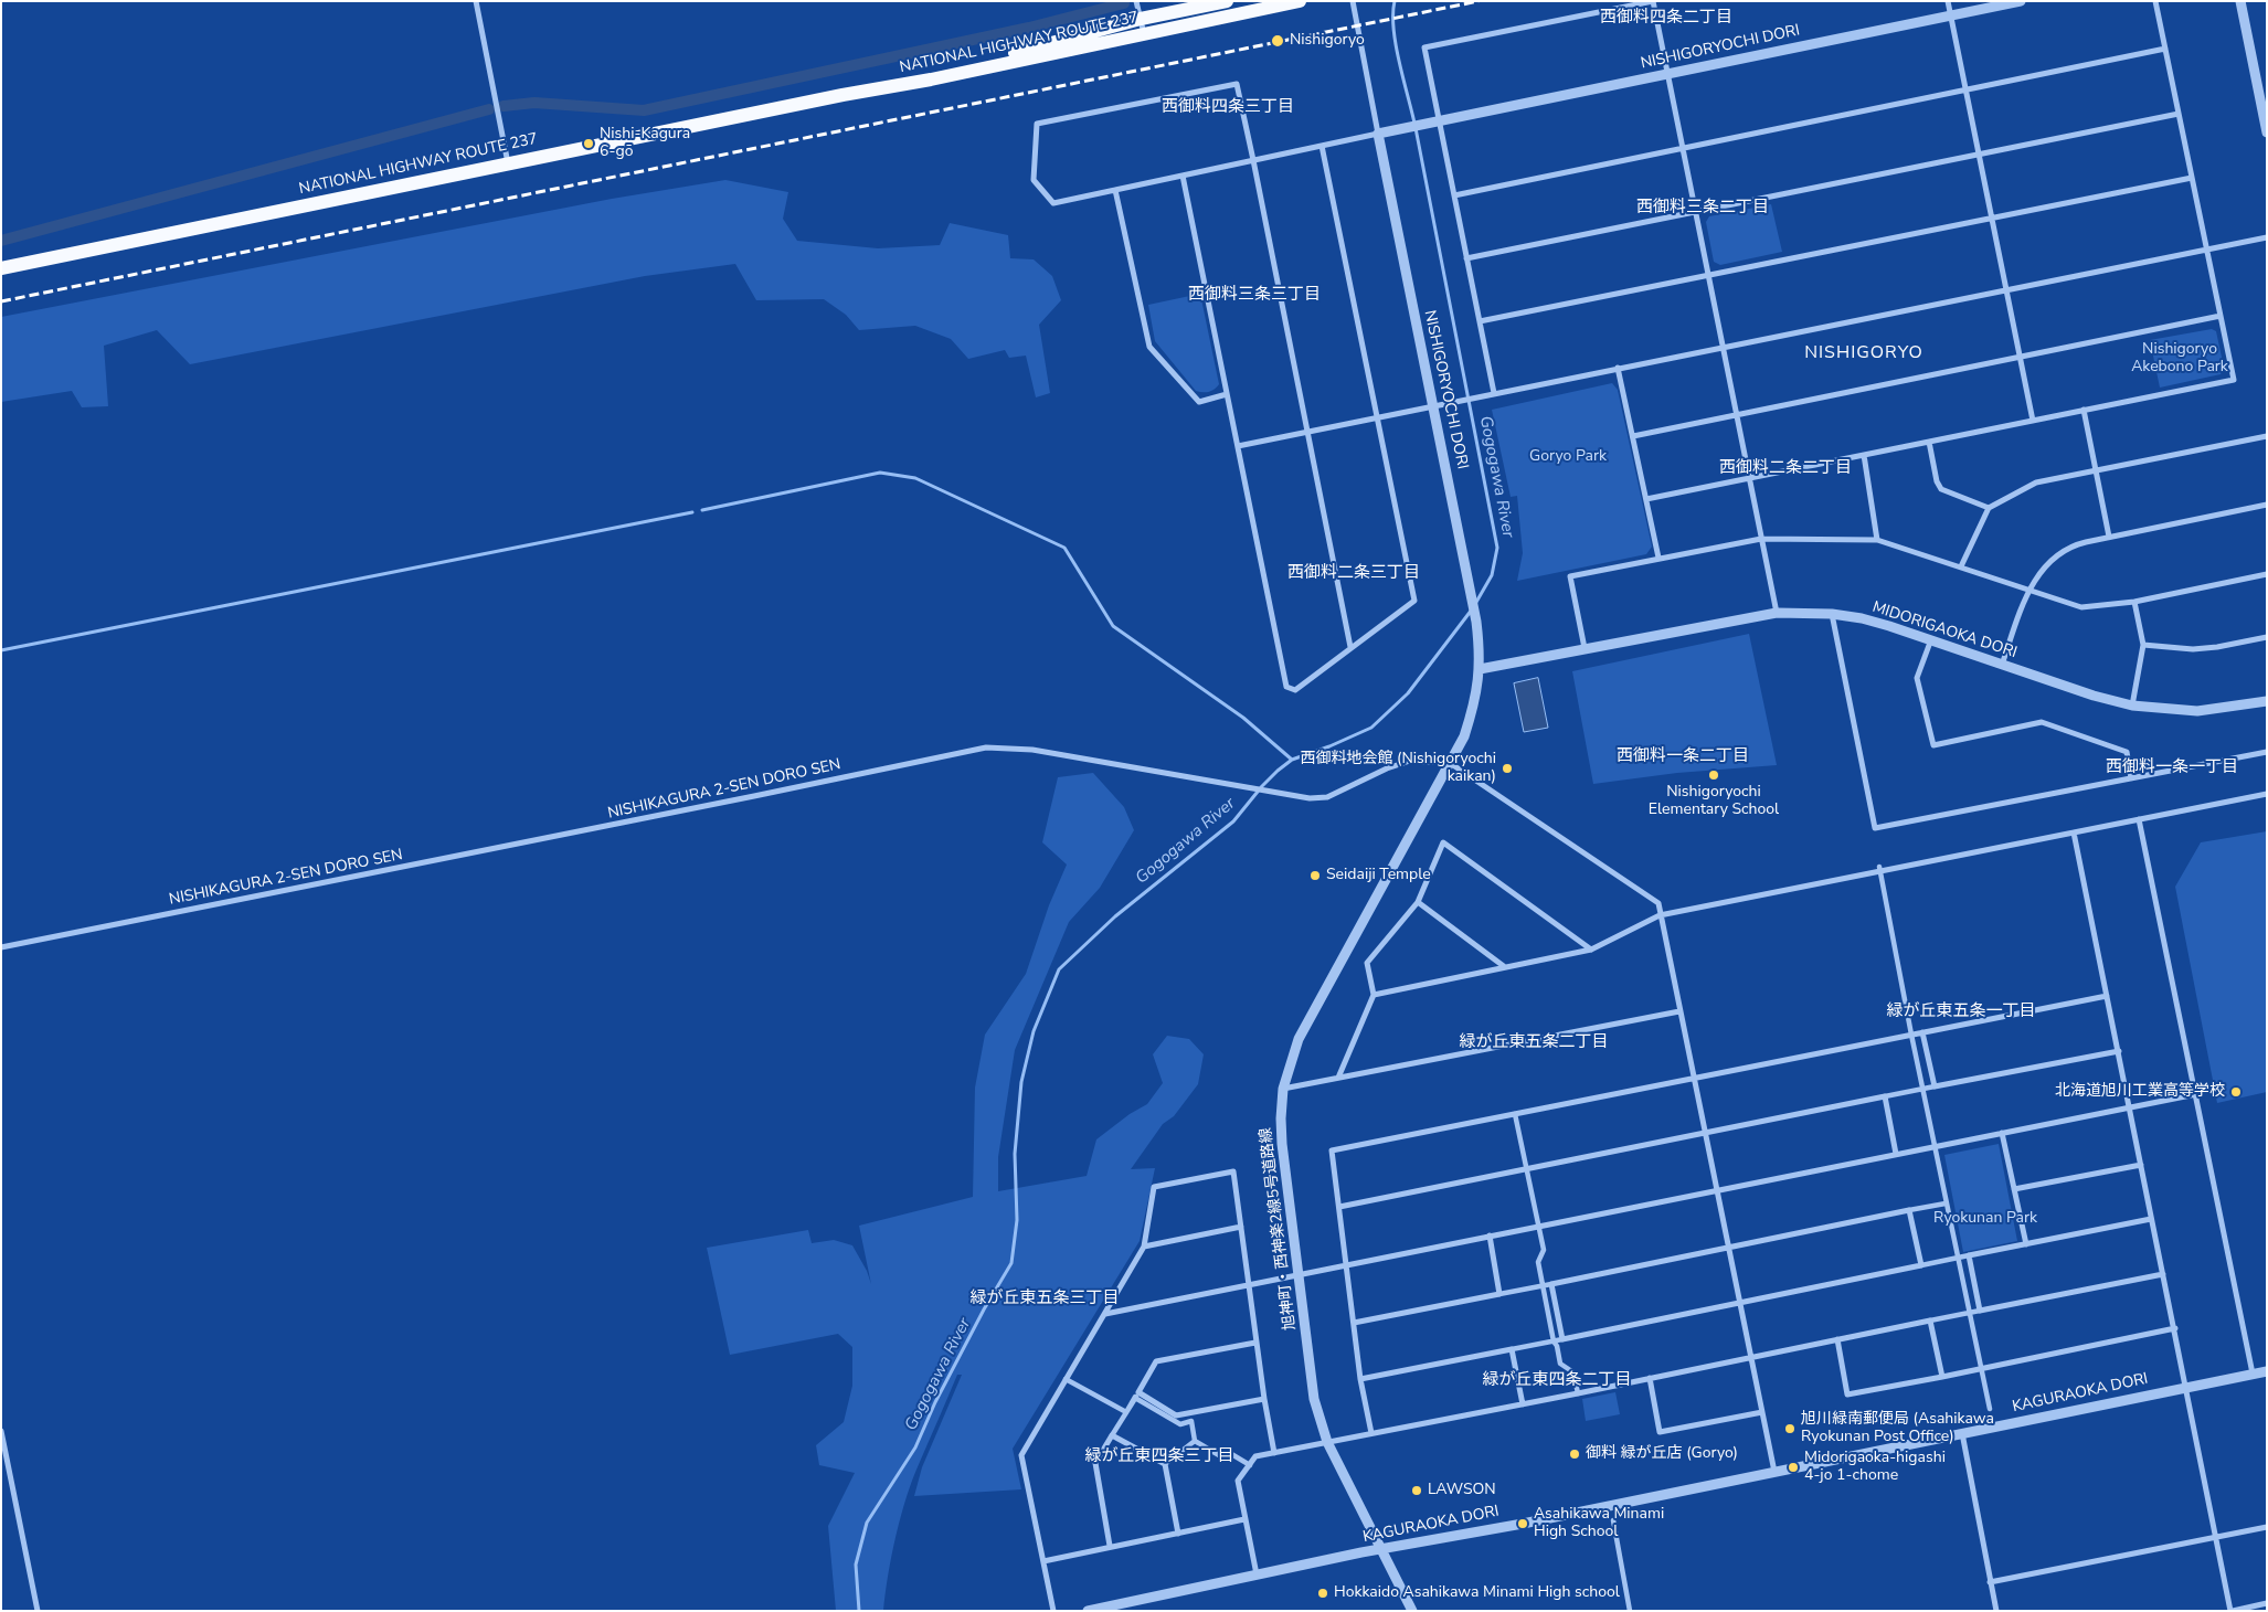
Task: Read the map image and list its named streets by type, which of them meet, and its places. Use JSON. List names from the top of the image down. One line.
{"streets":{"highway":["NATIONAL HIGHWAY ROUTE 237"],"street":["NISHIGORYOCHI DORI","MIDORIGAOKA DORI","NISHIKAGURA 2-SEN DORO SEN","旭神町・西神楽2線5号道路線","KAGURAOKA DORI"]},"crossings":[["NISHIGORYOCHI DORI","MIDORIGAOKA DORI"],["NISHIGORYOCHI DORI","旭神町・西神楽2線5号道路線"],["MIDORIGAOKA DORI","旭神町・西神楽2線5号道路線"],["NISHIKAGURA 2-SEN DORO SEN","旭神町・西神楽2線5号道路線"],["旭神町・西神楽2線5号道路線","KAGURAOKA DORI"]],"districts":["西御料四条二丁目","西御料四条三丁目","西御料三条二丁目","西御料三条三丁目","NISHIGORYO","西御料二条二丁目","西御料二条三丁目","西御料一条二丁目","西御料一条一丁目","緑が丘東五条一丁目","緑が丘東五条二丁目","緑が丘東五条三丁目","緑が丘東四条二丁目","緑が丘東四条三丁目"],"water":["Gogogawa River"],"parks":["Nishigoryo Akebono Park","Goryo Park","Ryokunan Park"],"places":["Nishigoryo","Nishi-Kagura 6-gō","西御料地会館 (Nishigoryochi kaikan)","Nishigoryochi Elementary School","Seidaiji Temple","北海道旭川工業高等学校","旭川緑南郵便局 (Asahikawa Ryokunan Post Office)","御料 緑が丘店 (Goryo)","Midorigaoka-higashi 4-jo 1-chome","LAWSON","Asahikawa Minami High School","Hokkaido Asahikawa Minami High school"]}
